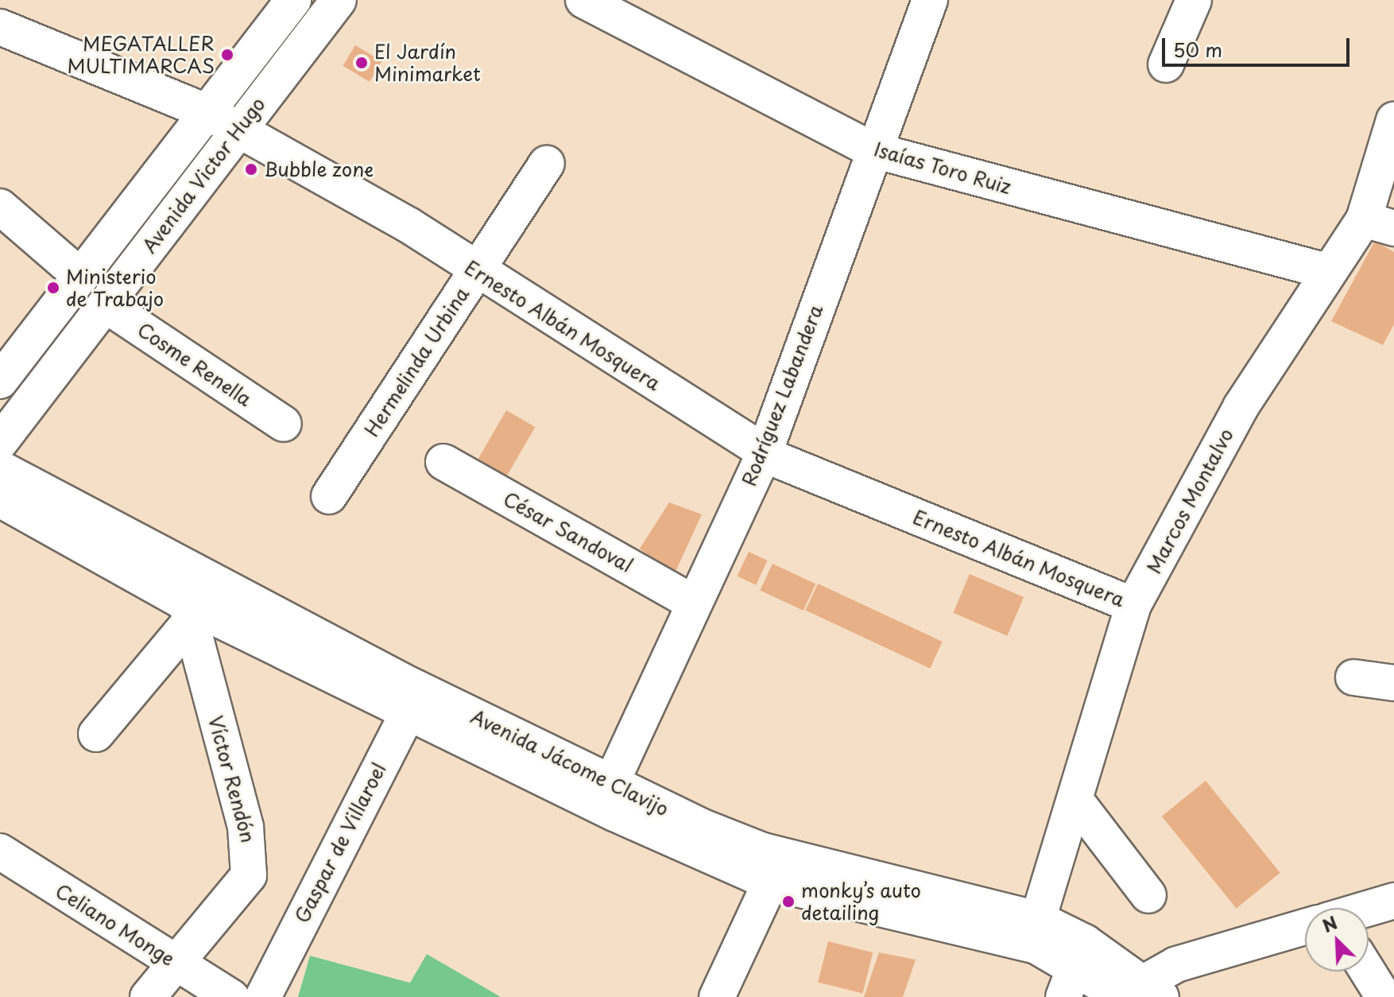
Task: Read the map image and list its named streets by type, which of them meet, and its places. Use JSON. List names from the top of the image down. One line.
{"streets":{"street":["Isaías Toro Ruiz","Avenida Victor Hugo","Ernesto Albán Mosquera","Hermelinda Urbina","Cosme Renella","Rodríguez Labandera","Marcos Montalvo","César Sandoval","Avenida Jácome Clavijo","Víctor Rendón","Gaspar de Villaroel","Celiano Monge"]},"crossings":[["Isaías Toro Ruiz","Rodríguez Labandera"],["Isaías Toro Ruiz","Marcos Montalvo"],["Avenida Victor Hugo","Ernesto Albán Mosquera"],["Avenida Victor Hugo","Cosme Renella"],["Ernesto Albán Mosquera","Hermelinda Urbina"],["Ernesto Albán Mosquera","Rodríguez Labandera"],["Ernesto Albán Mosquera","Marcos Montalvo"],["Rodríguez Labandera","César Sandoval"],["Rodríguez Labandera","Avenida Jácome Clavijo"],["Marcos Montalvo","Avenida Jácome Clavijo"],["Avenida Jácome Clavijo","Víctor Rendón"],["Avenida Jácome Clavijo","Gaspar de Villaroel"],["Víctor Rendón","Celiano Monge"]],"places":["MEGATALLER MULTIMARCAS","El Jardín Minimarket","Bubble zone","Ministerio de Trabajo","monky’s auto detailing"],"scale_bar":"50 m","north":"top left"}
